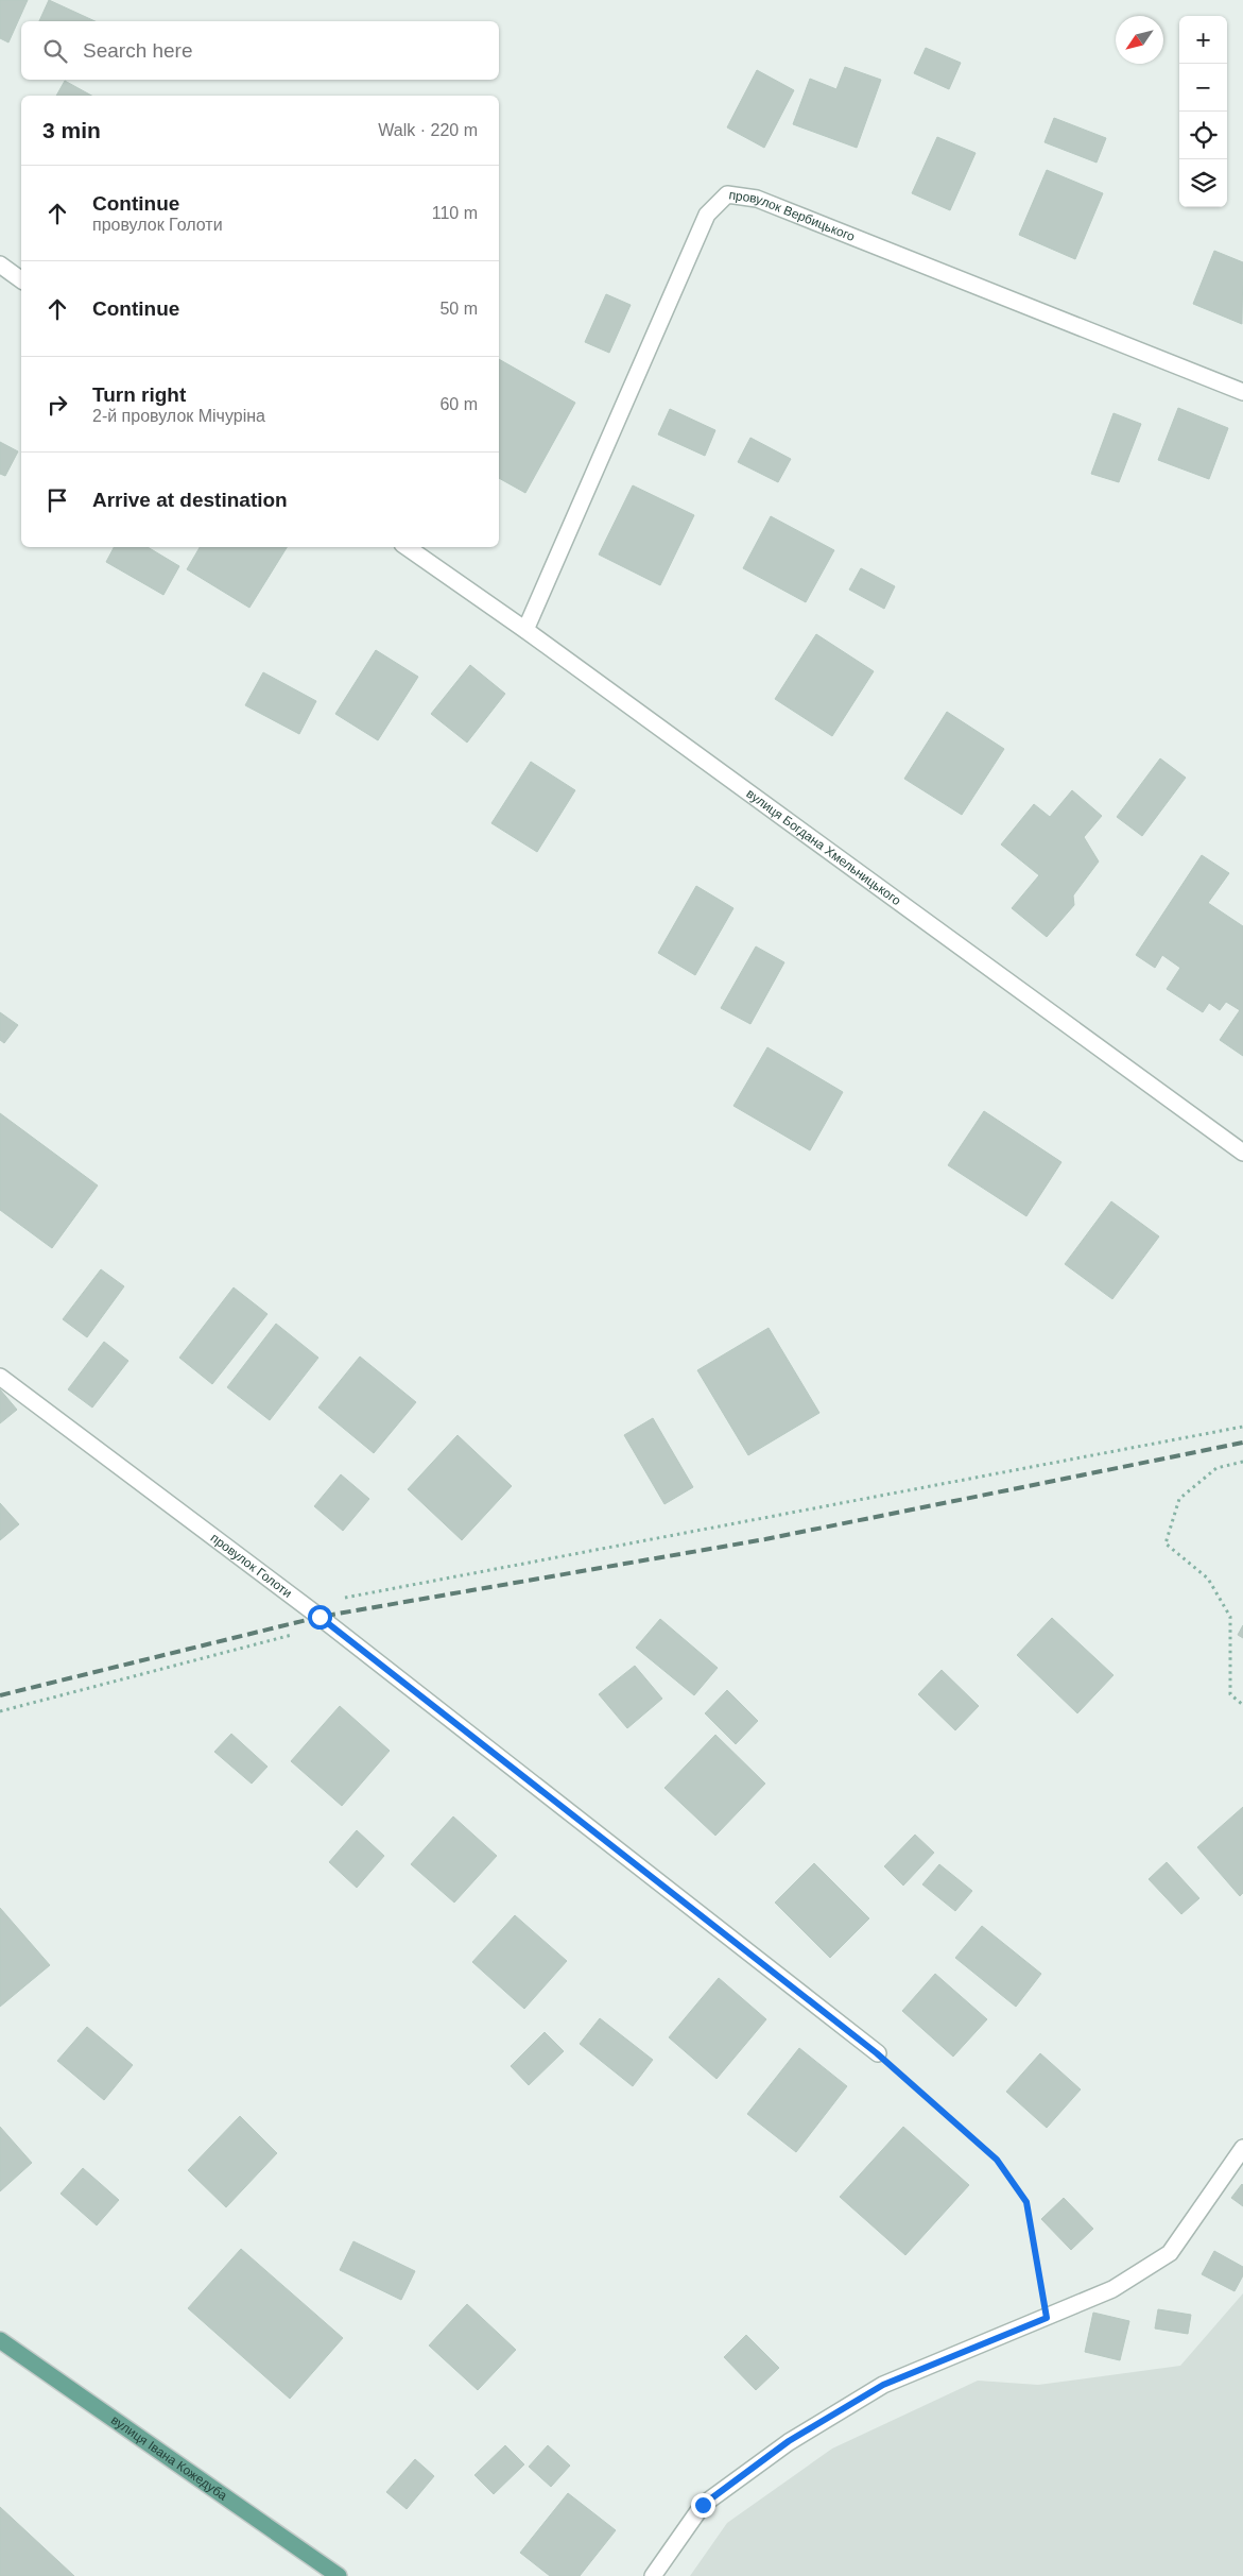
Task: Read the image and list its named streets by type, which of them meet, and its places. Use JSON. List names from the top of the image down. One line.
{"streets":{"main road":["вулиця Івана Кожедуба"],"street":["провулок Вербицького","вулиця Богдана Хмельницького","провулок Голоти"]},"crossings":[["провулок Вербицького","вулиця Богдана Хмельницького"]],"north":"bottom left","page":{"map_buttons":["+","−"],"search":"Search here","heading":["3 min","Walk · 220 m"],"list":[["Continue","провулок Голоти","110 m"],["Continue","50 m"],["Turn right","2-й провулок Мічуріна","60 m"],"Arrive at destination"]}}
